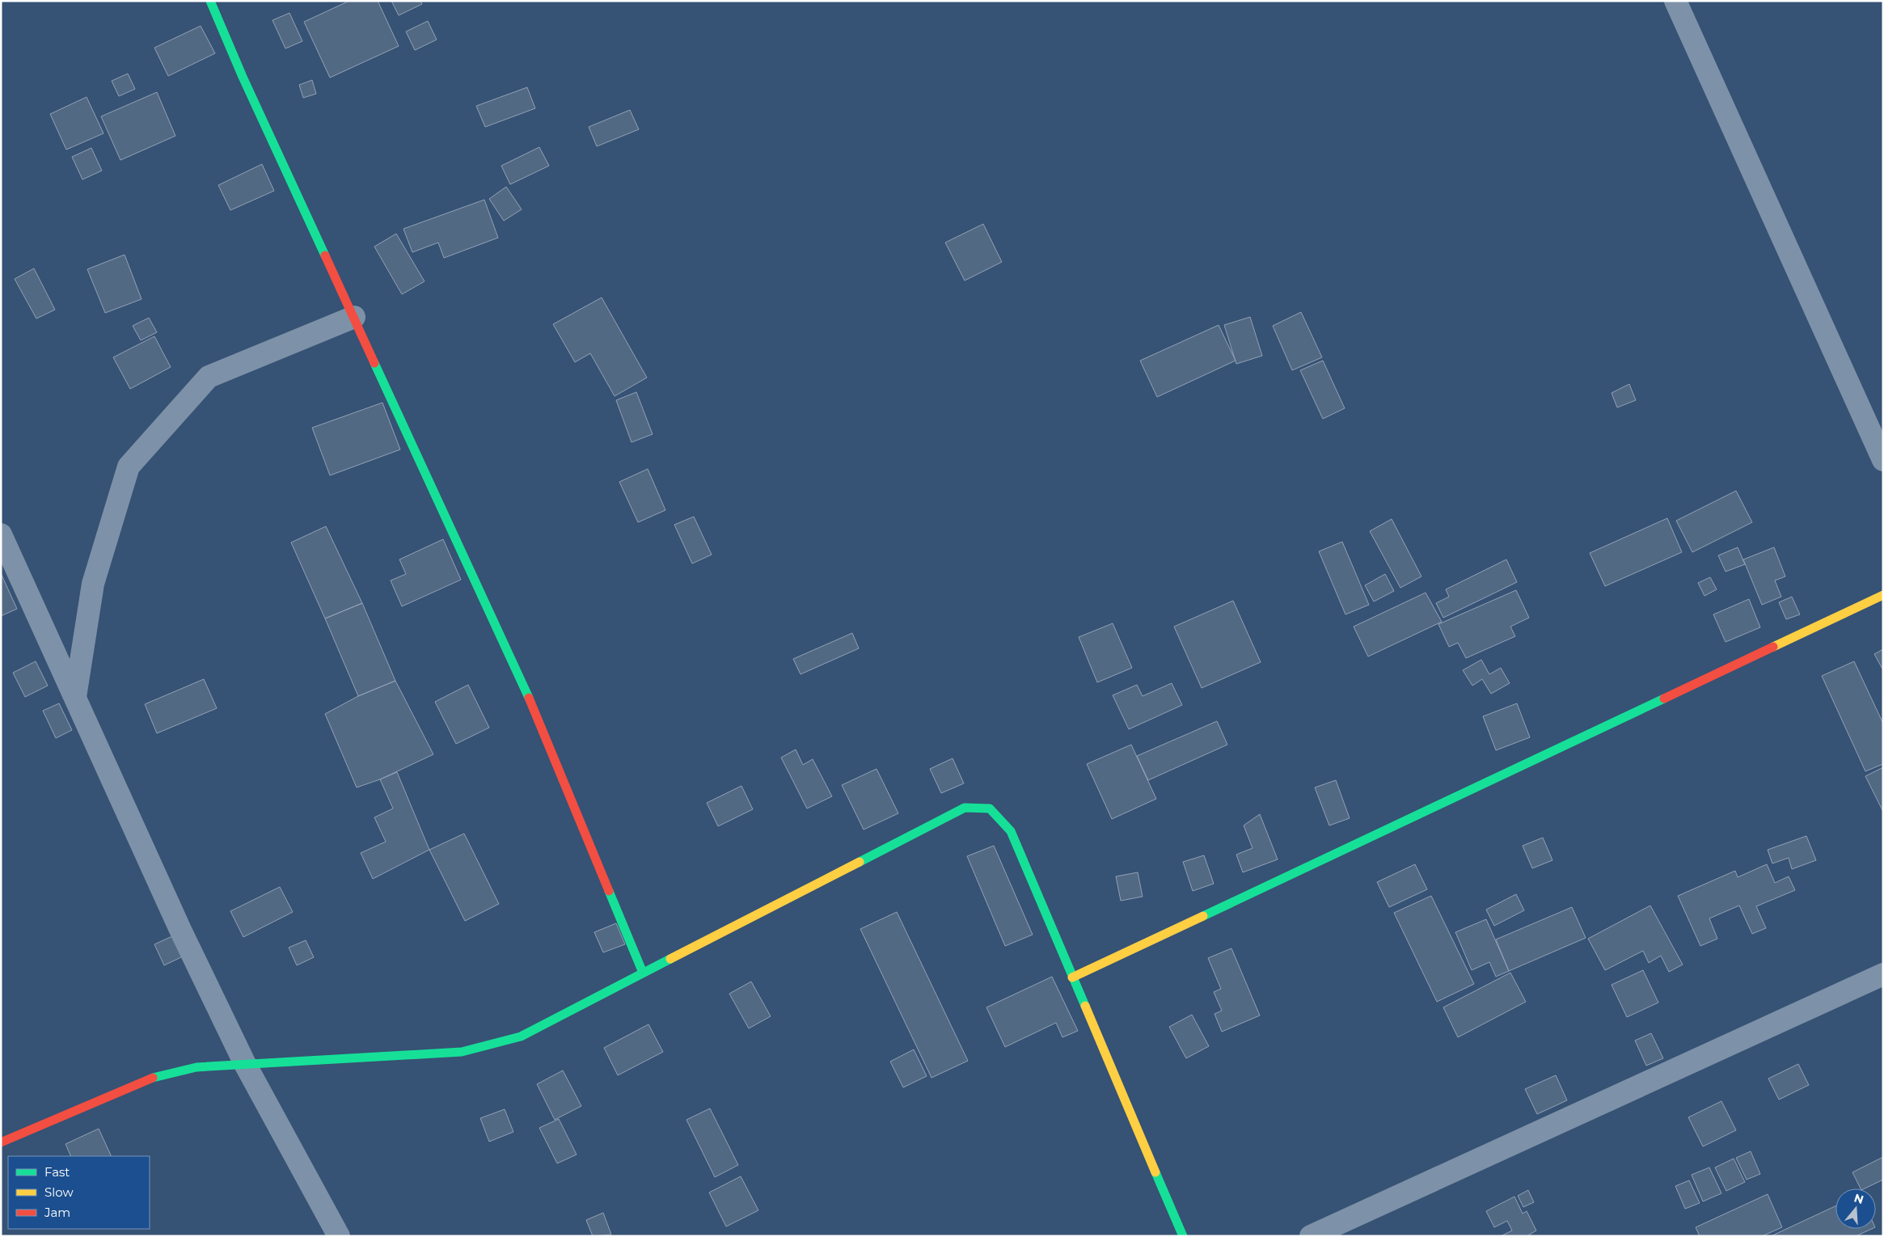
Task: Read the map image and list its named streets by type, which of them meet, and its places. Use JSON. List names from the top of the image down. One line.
{"legend":["Fast","Slow","Jam"],"north":"top"}
